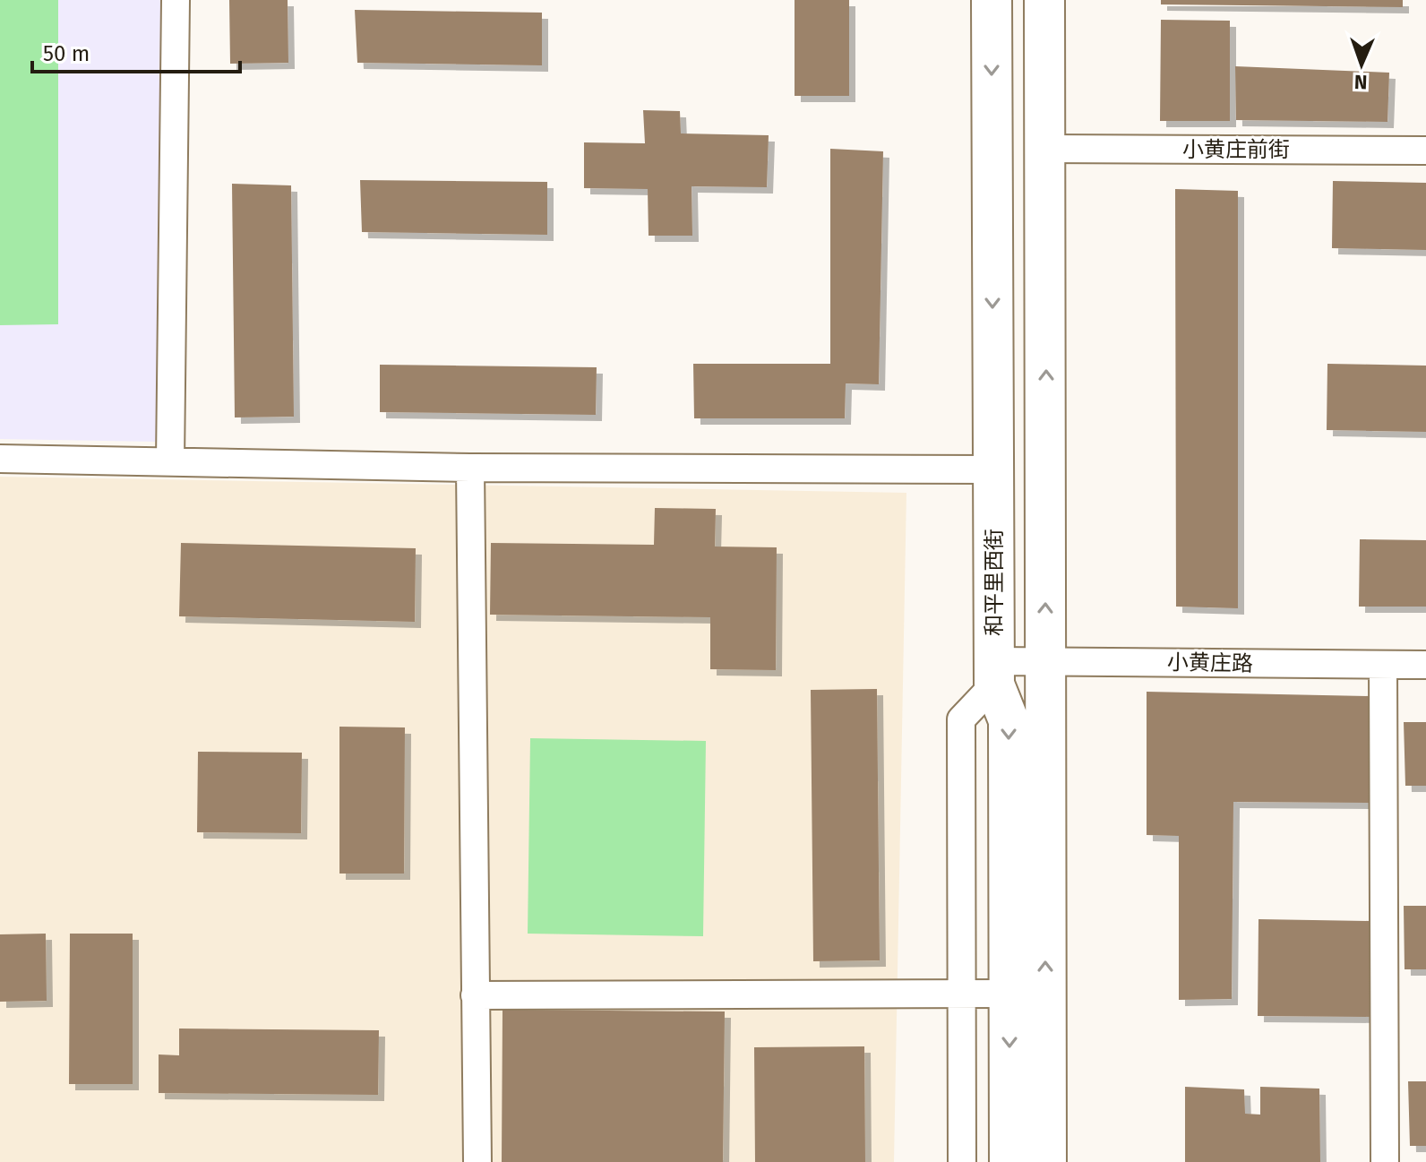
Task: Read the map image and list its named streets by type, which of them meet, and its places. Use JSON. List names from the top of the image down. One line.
{"streets":{"main road":["和平里西街"],"street":["小黄庄前街","小黄庄路"]},"crossings":[["和平里西街","小黄庄路"]],"scale_bar":"50 m","north":"bottom"}
